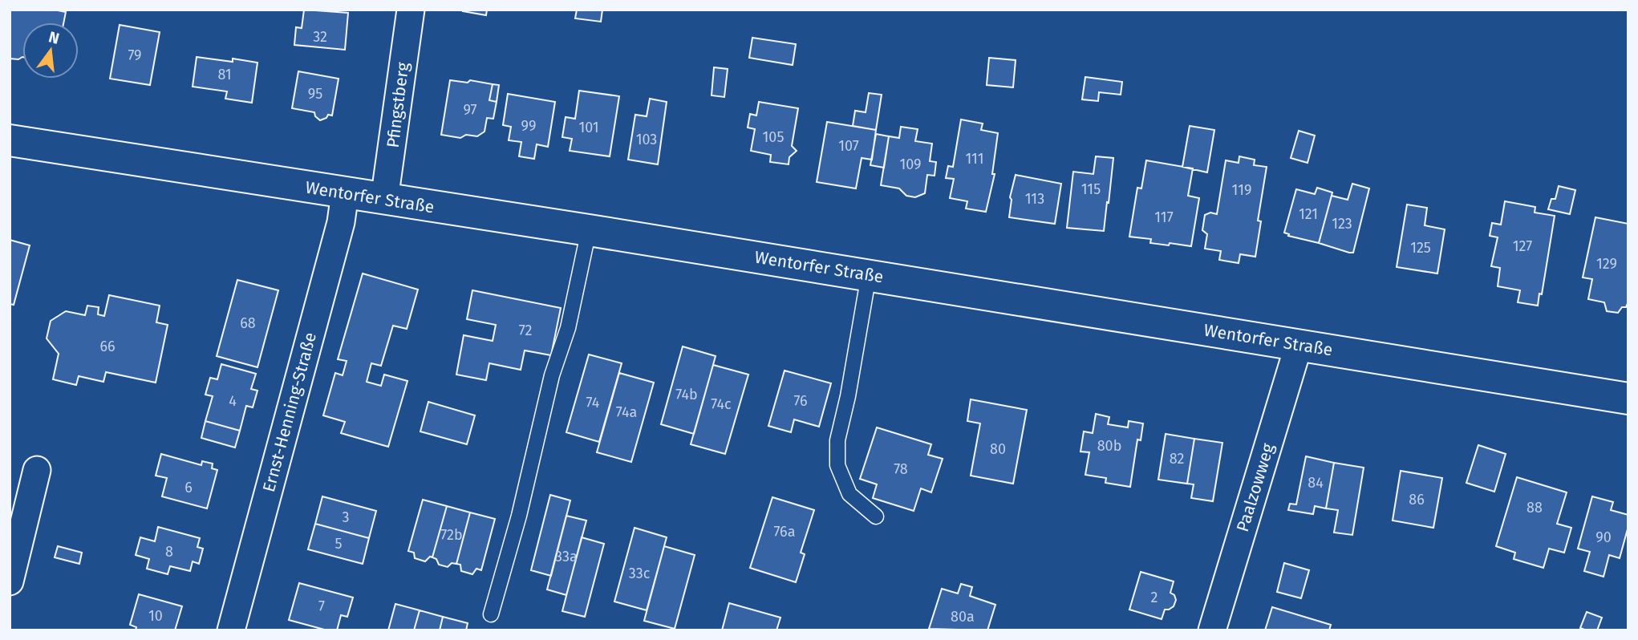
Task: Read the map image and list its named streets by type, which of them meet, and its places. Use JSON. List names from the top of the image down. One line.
{"streets":{"main road":["Wentorfer Straße"],"street":["Pfingstberg","Ernst-Henning-Straße","Paalzowweg"]},"crossings":[["Pfingstberg","Wentorfer Straße"],["Wentorfer Straße","Ernst-Henning-Straße"],["Wentorfer Straße","Paalzowweg"]],"house_numbers":["32","79","81","95","97","99","101","105","103","107","111","109","115","119","113","121","117","123","127","125","129","68","72","66","74b","4","76","74","74c","74a","80b","80","82","78","84","6","86","88","3","76a","72b","90","5","8","33a","33c","2","7","10","80a"],"north":"top"}
